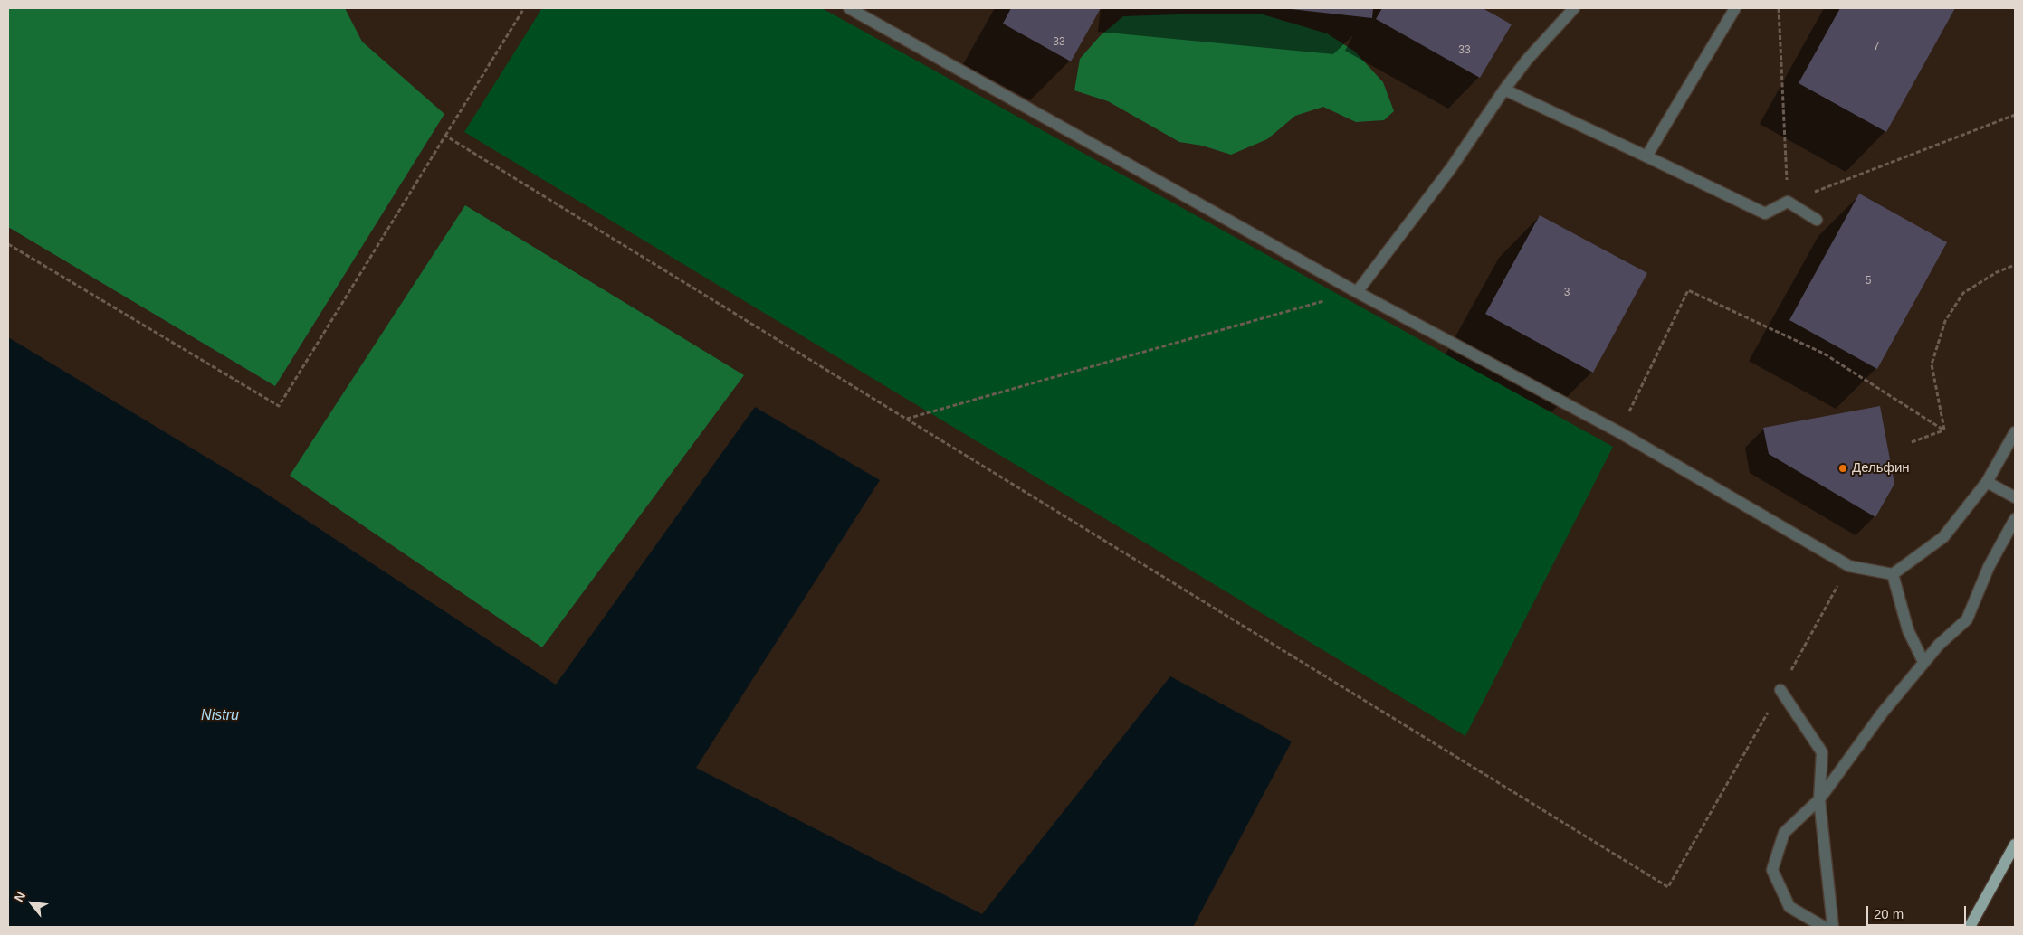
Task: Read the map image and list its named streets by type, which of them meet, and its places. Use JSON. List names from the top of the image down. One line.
{"water":["Nistru"],"places":["Дельфин"],"house_numbers":["33","7","33","5","3"],"scale_bar":"20 m","north":"top left"}
